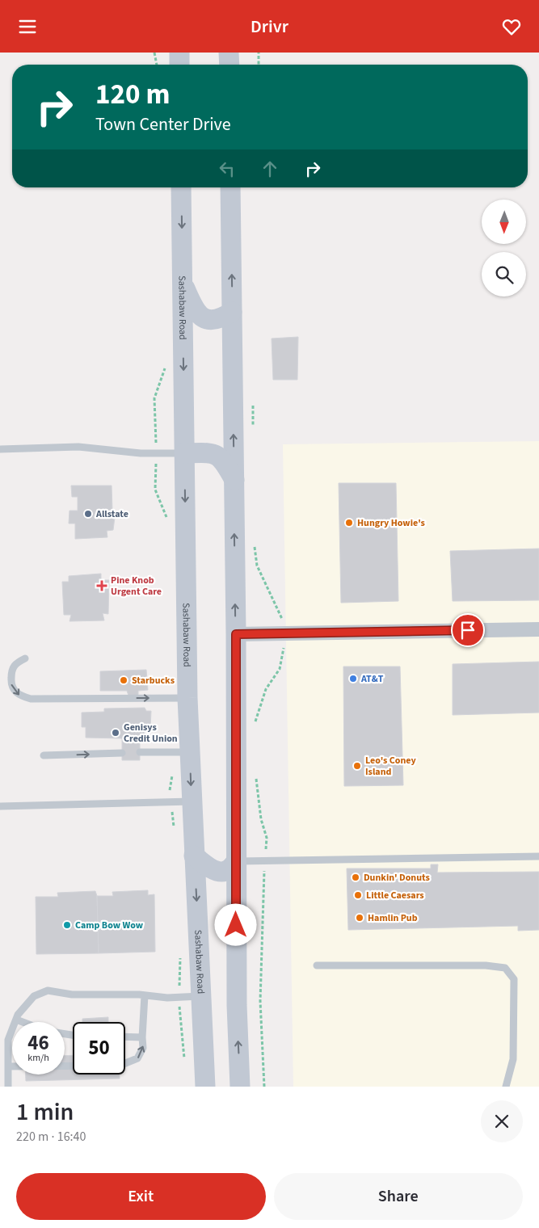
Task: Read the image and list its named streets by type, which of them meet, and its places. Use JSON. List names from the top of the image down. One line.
{"streets":{"main road":["Sashabaw Road"]},"places":{"other":["Allstate","Hungry Howie's","AT&T","Starbucks","Genisys Credit Union","Leo's Coney Island","Dunkin' Donuts","Little Caesars","Hamlin Pub","Camp Bow Wow"],"health":["Pine Knob Urgent Care"]},"north":"bottom","page":{"header":"Drivr","turn":["120 m","Town Center Drive"],"speed":"46 km/h","limit":"50","heading":["1 min","220 m · 16:40"],"buttons":["Exit","Share"]}}
